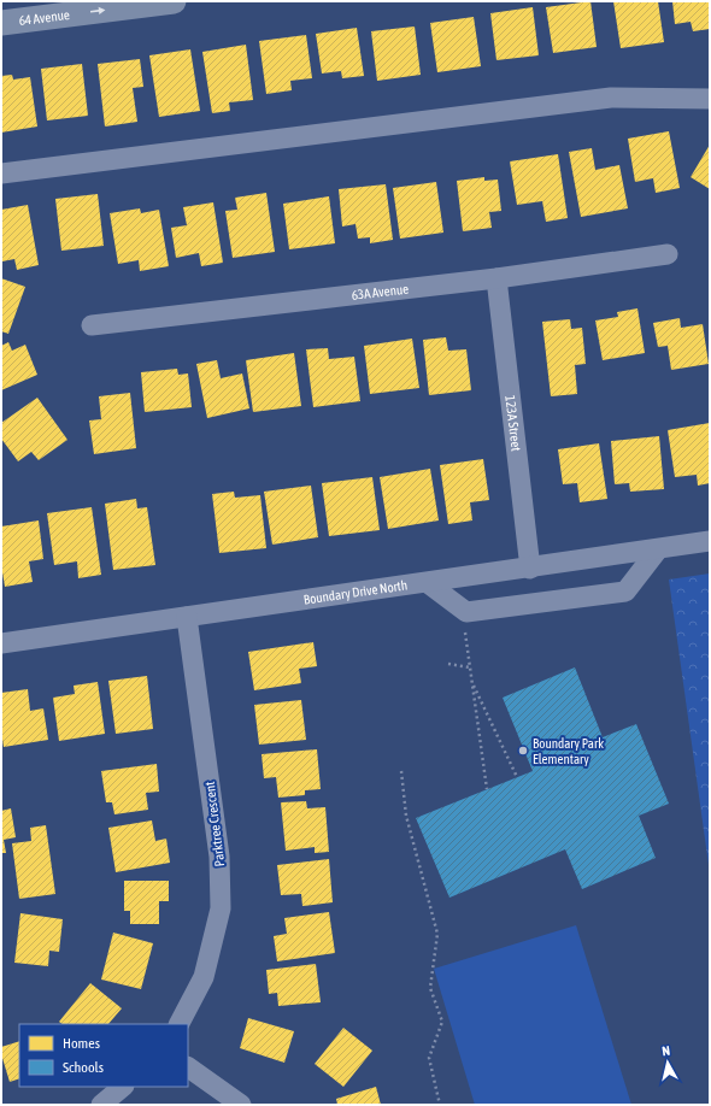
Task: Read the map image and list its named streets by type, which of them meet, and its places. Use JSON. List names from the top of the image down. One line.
{"streets":{"main road":["64 Avenue"],"street":["63A Avenue","123A Street","Boundary Drive North","Parktree Crescent"]},"crossings":[["63A Avenue","123A Street"],["123A Street","Boundary Drive North"],["Boundary Drive North","Parktree Crescent"]],"one_way":["64 Avenue"],"places":["Boundary Park Elementary"],"legend":["Homes","Schools"],"north":"top"}
